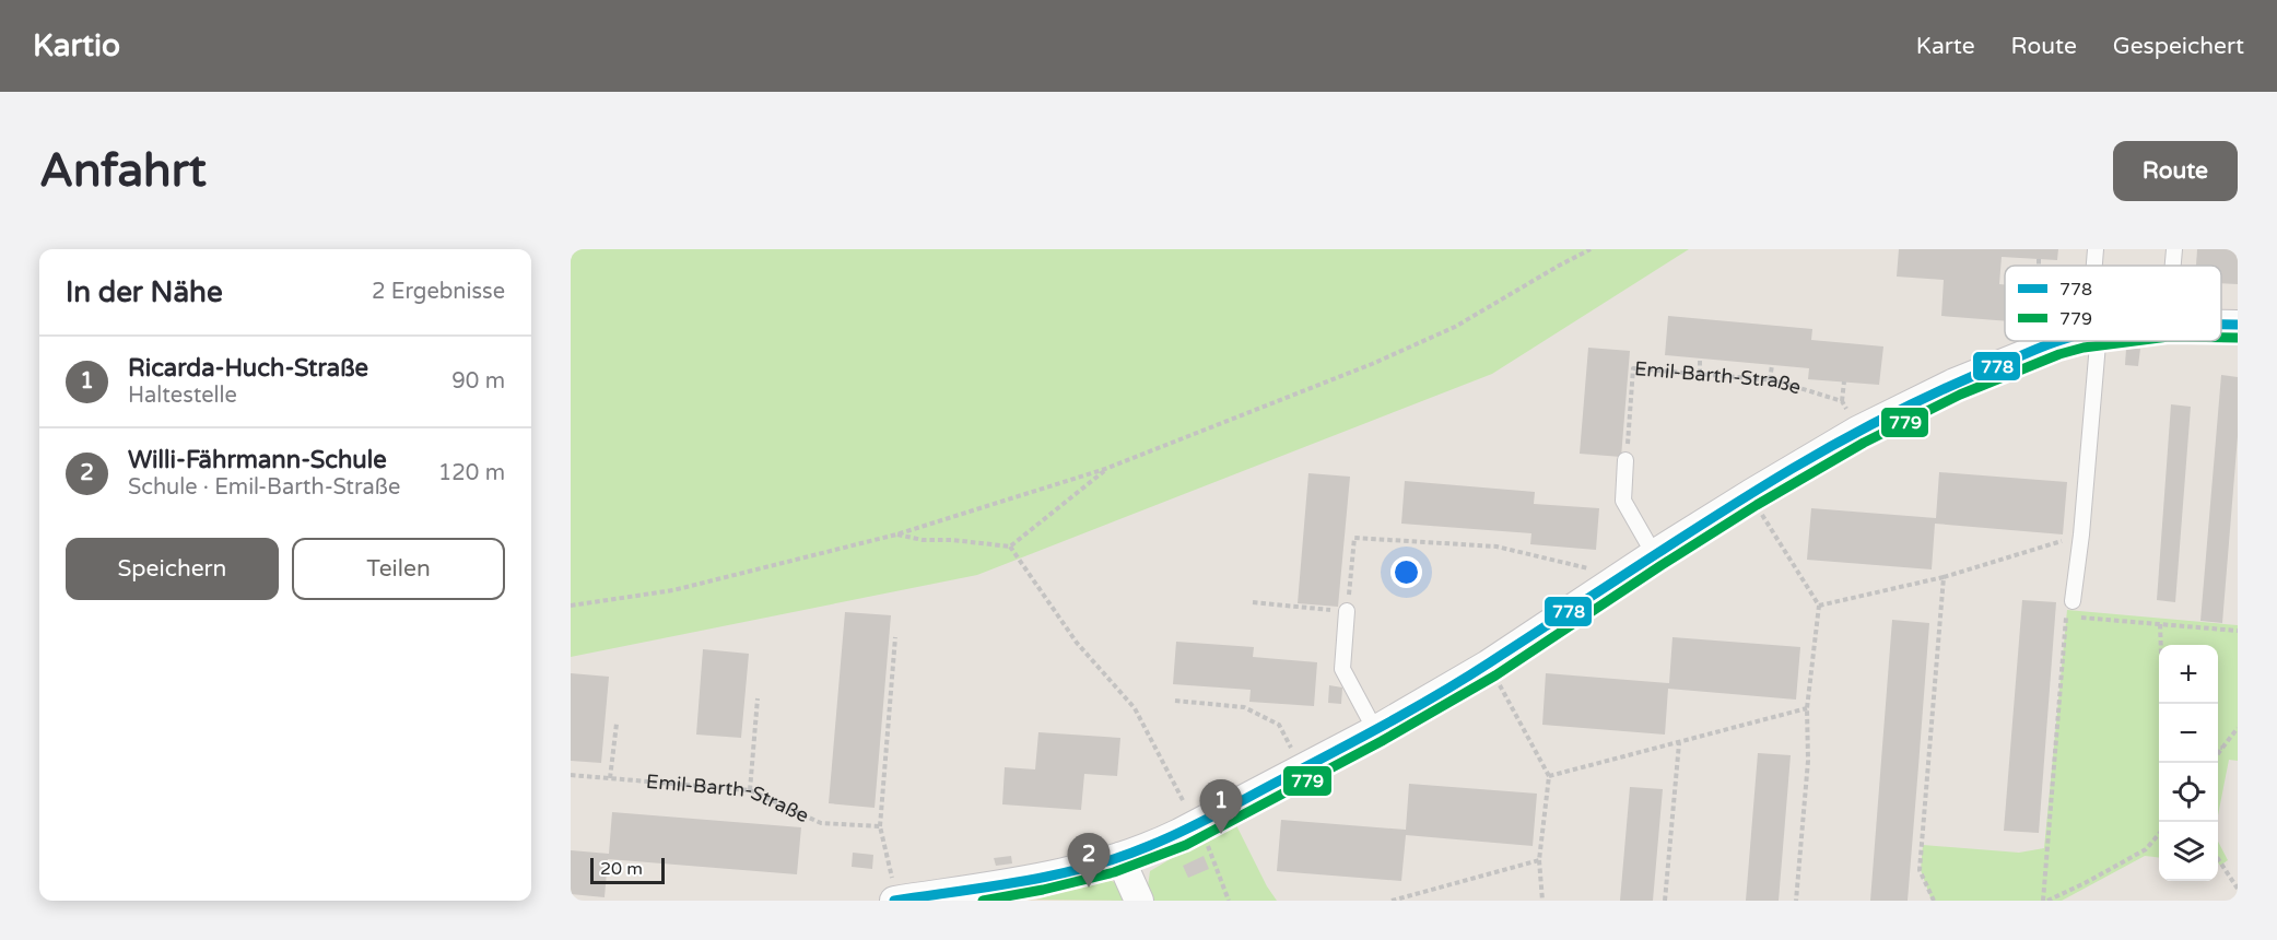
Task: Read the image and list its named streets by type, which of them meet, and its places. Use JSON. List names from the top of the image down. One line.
{"streets":{"path":["Emil-Barth-Straße"]},"lines":["transit line 778","transit line 779"],"legend":["778","779"],"scale_bar":"20 m","page":{"header":"Kartio","nav":["Karte","Route","Gespeichert"],"buttons":["Route",["Speichern","Teilen"]],"title":"Anfahrt","heading":["In der Nähe","2 Ergebnisse"],"list":[{"mark":"1","name":"Ricarda-Huch-Straße","note":"Haltestelle","value":"90 m"},{"mark":"2","name":"Willi-Fährmann-Schule","note":"Schule · Emil-Barth-Straße","value":"120 m"}],"map_buttons":["+","−"],"pins":["1","2"],"scale":"20 m"}}
